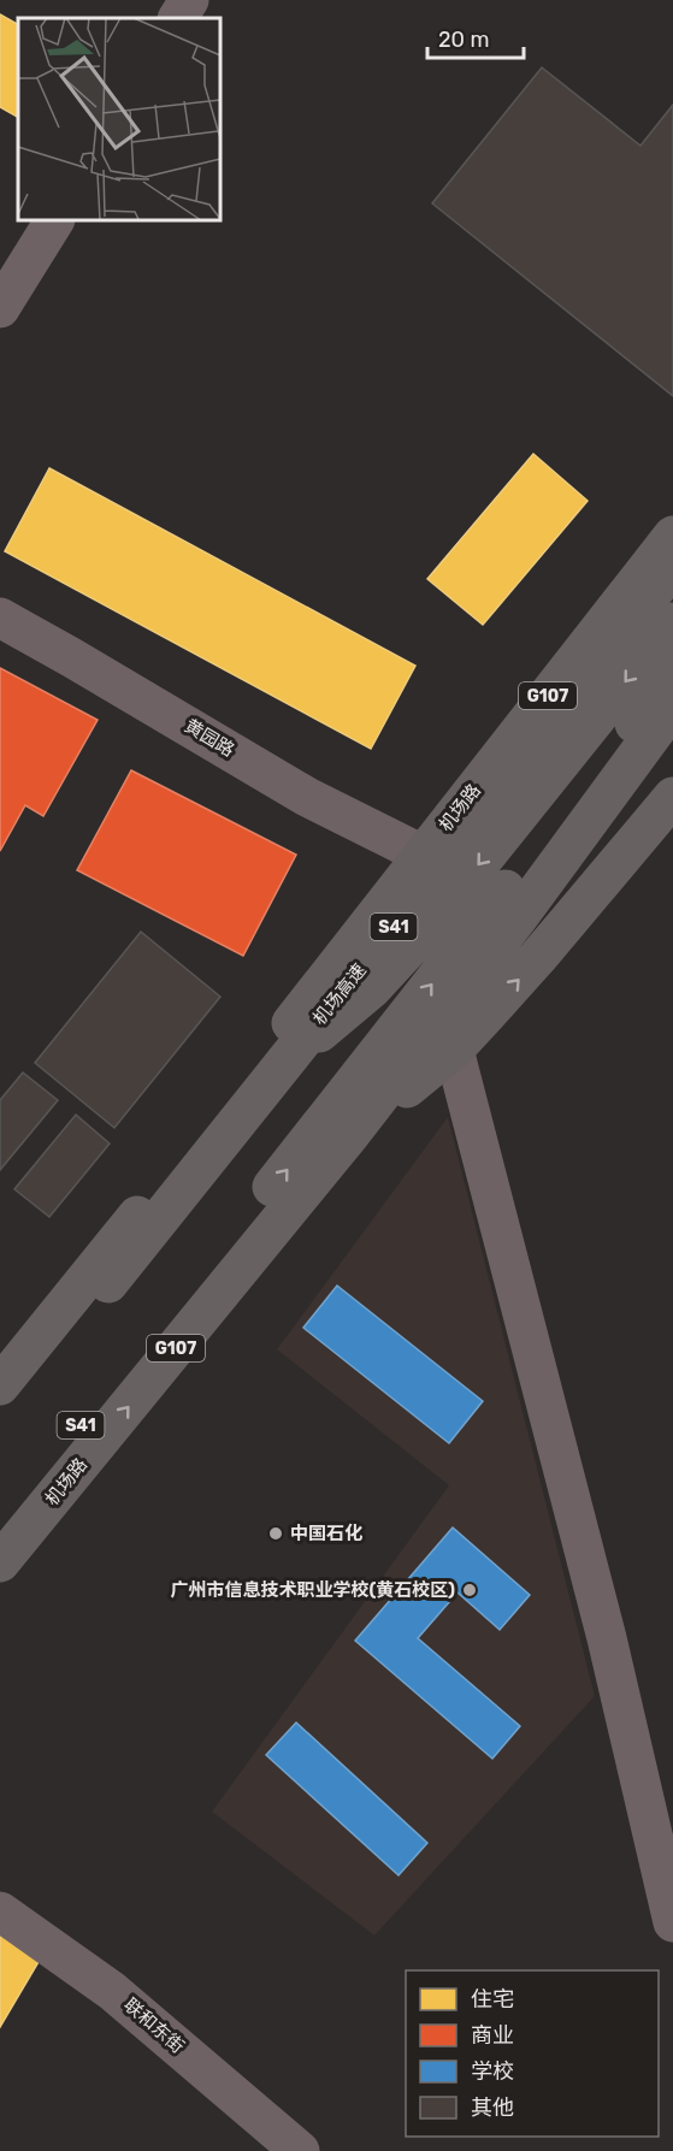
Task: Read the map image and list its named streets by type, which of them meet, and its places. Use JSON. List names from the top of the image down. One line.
{"streets":{"highway":["G107","机场路","S41","机场高速"],"street":["黄园路","联和东街"]},"crossings":[["黄园路","机场路"]],"places":["中国石化","广州市信息技术职业学校(黄石校区)"],"legend":["住宅","商业","学校","其他"],"scale_bar":"20 m"}
